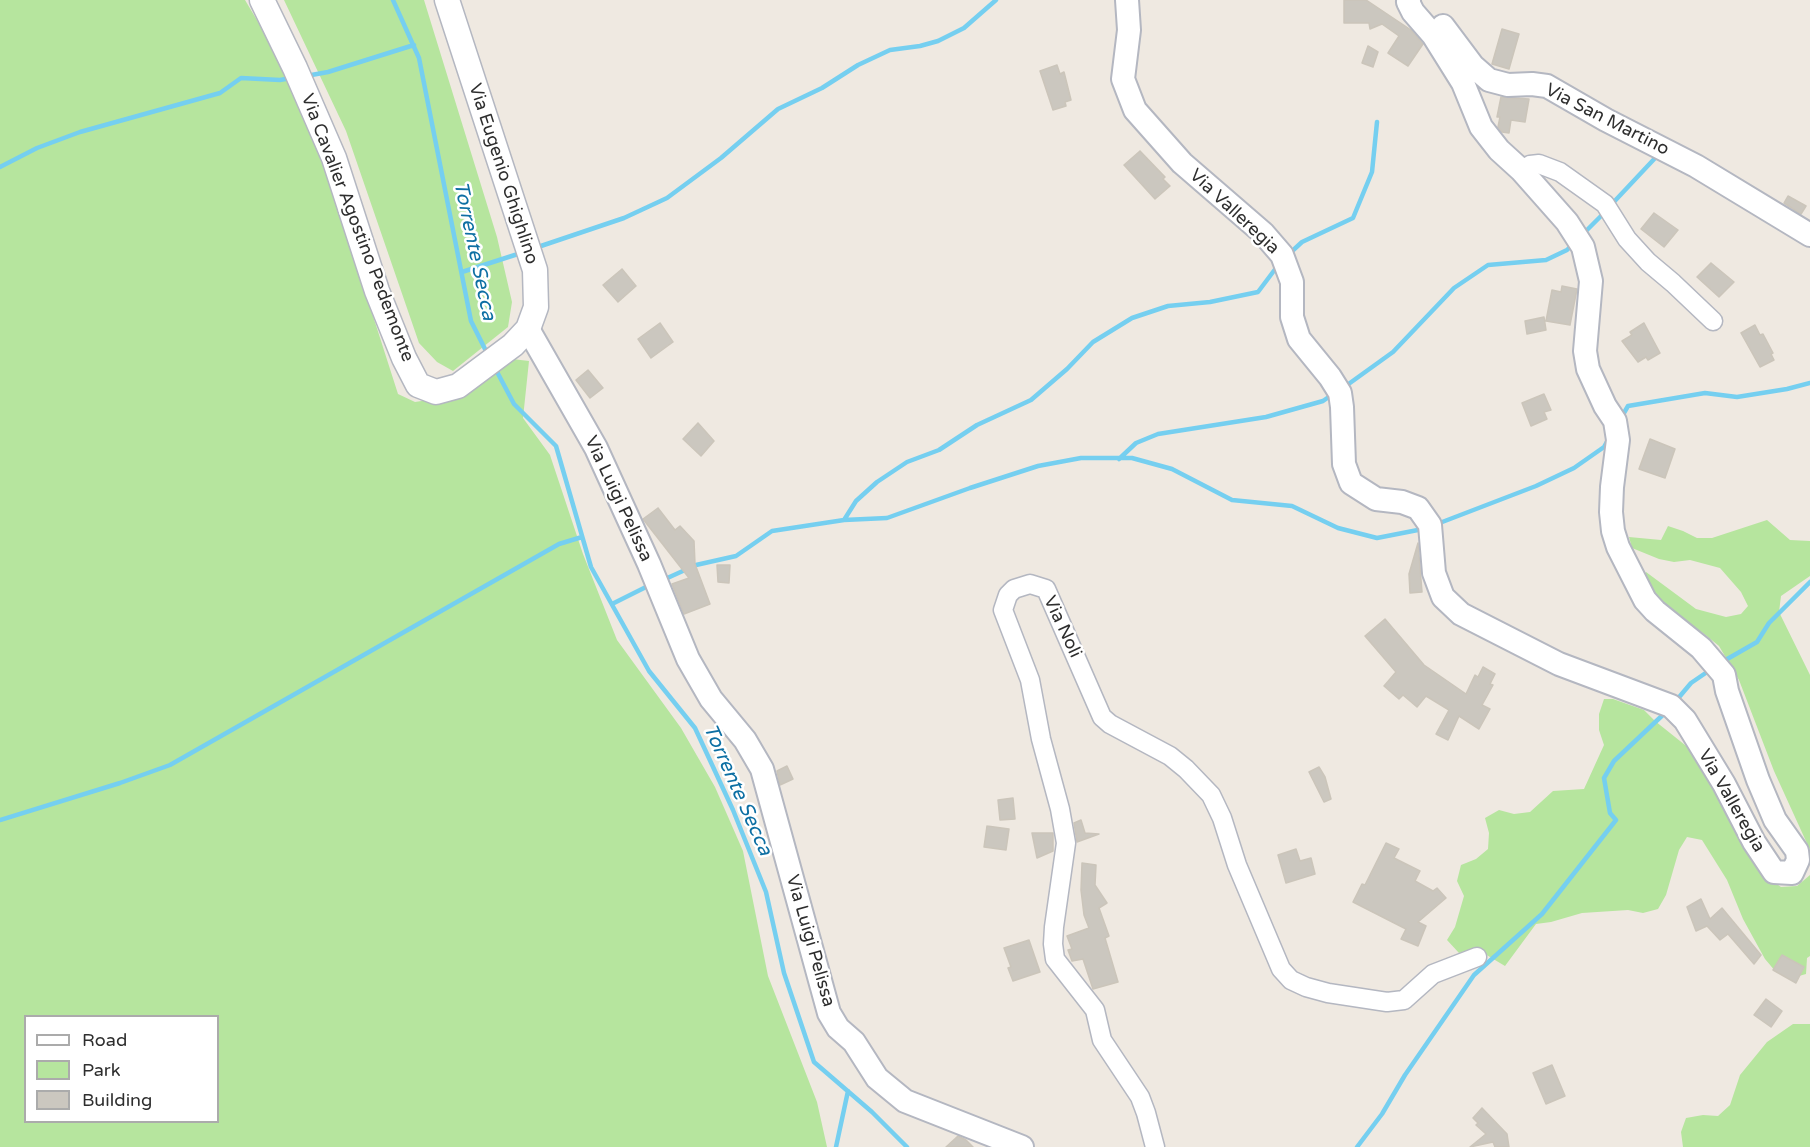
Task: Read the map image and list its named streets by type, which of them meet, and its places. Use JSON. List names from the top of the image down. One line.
{"streets":{"main road":["Via Eugenio Ghighlino","Via Cavalier Agostino Pedemonte"],"street":["Via San Martino","Via Valleregia","Via Luigi Pelissa","Via Noli"]},"crossings":[["Via Eugenio Ghighlino","Via Cavalier Agostino Pedemonte"],["Via Eugenio Ghighlino","Via Luigi Pelissa"],["Via Cavalier Agostino Pedemonte","Via Luigi Pelissa"]],"water":["Torrente Secca"],"legend":["Road","Park","Building"]}
